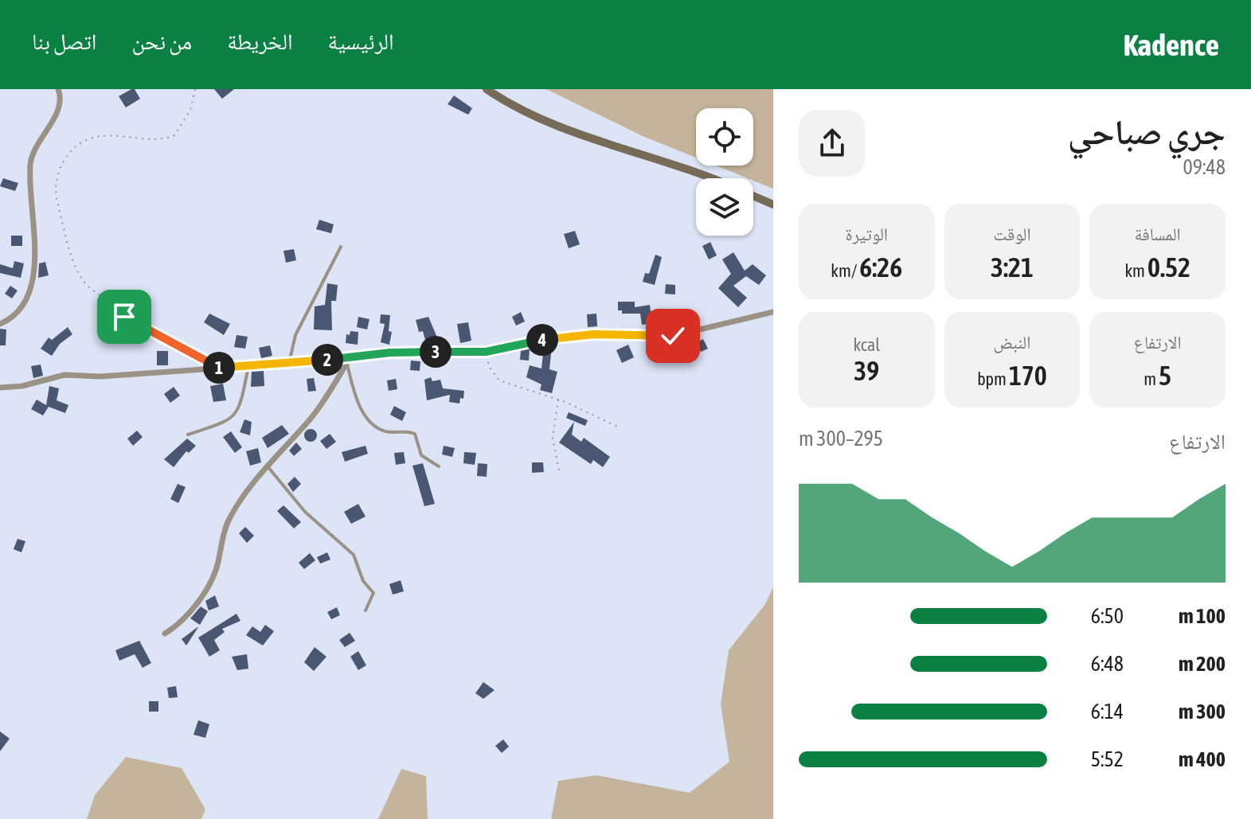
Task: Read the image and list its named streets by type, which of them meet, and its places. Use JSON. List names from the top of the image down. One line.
{"page":{"header":"Kadence","nav":["الرئيسية","الخريطة","من نحن","اتصل بنا"],"heading":["جري صباحي","09:48"],"stats":[["المسافة","0.52 km"],["الوقت","3:21"],["الوتيرة","6:26 /km"],["الارتفاع","5 m"],["النبض","170 bpm"],["kcal","39"]],"pins":["4","3","2","1"],"chart":["الارتفاع","295–300 m"],"list":[{"name":"100 m","note":"6:50"},{"name":"200 m","note":"6:48"},{"name":"300 m","note":"6:14"},{"name":"400 m","note":"5:52"}]}}
